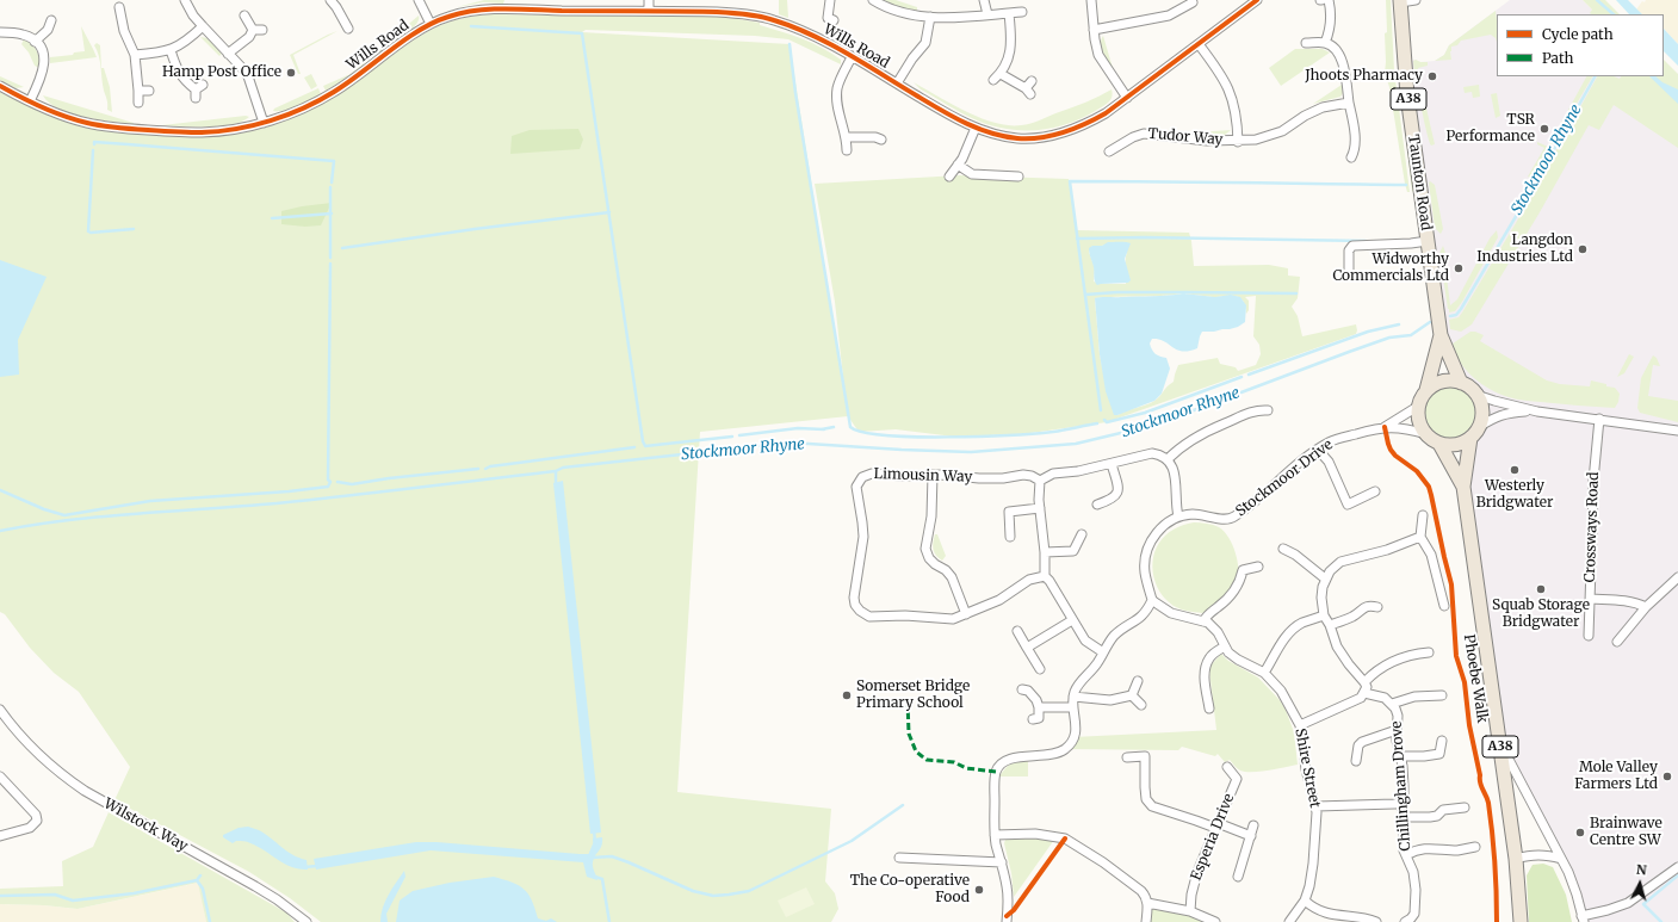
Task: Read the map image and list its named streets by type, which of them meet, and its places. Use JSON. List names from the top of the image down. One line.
{"streets":{"main road":["A38","Taunton Road"],"street":["Wills Road","Tudor Way","Limousin Way","Stockmoor Drive","Crossways Road","Shire Street","Chillingham Drove","Wilstock Way","Esperia Drive"],"cycle path":["Phoebe Walk"]},"crossings":[["Wills Road","Tudor Way"],["A38","Taunton Road"],["A38","Stockmoor Drive"],["Taunton Road","Stockmoor Drive"]],"water":["Stockmoor Rhyne"],"places":["Hamp Post Office","Jhoots Pharmacy","TSR Performance","Langdon Industries Ltd","Widworthy Commercials Ltd","Westerly Bridgwater","Squab Storage Bridgwater","Somerset Bridge Primary School","Mole Valley Farmers Ltd","Brainwave Centre SW","The Co-operative Food"],"legend":["Cycle path","Path"],"north":"top"}
